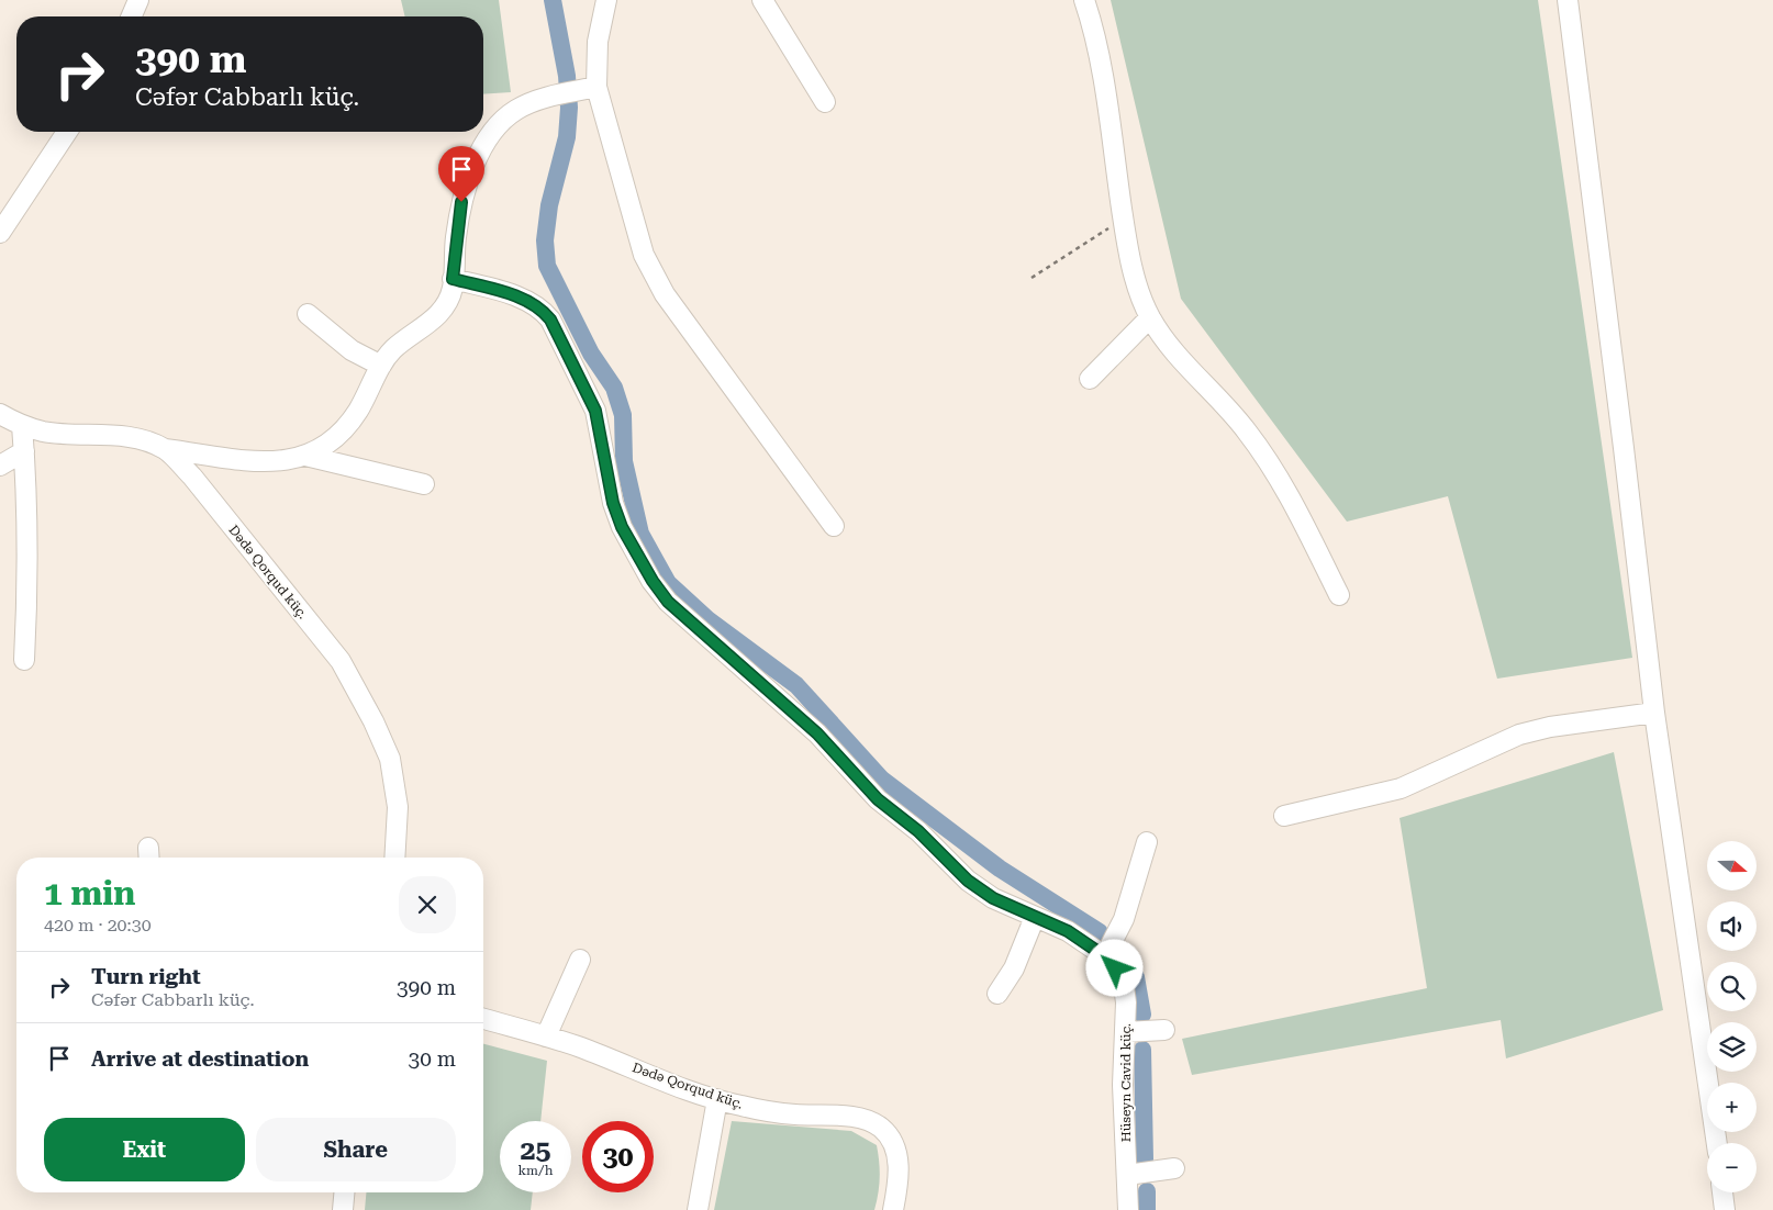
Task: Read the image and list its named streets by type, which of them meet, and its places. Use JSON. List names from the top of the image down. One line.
{"streets":{"street":["Dədə Qorqud küç.","Hüseyn Cavid küç."]},"north":"right","page":{"turn":["390 m","Cəfər Cabbarlı küç."],"map_buttons":["+","−"],"heading":["1 min","420 m · 20:30"],"list":[{"name":"Turn right","note":"Cəfər Cabbarlı küç.","value":"390 m"},{"name":"Arrive at destination","value":"30 m"}],"buttons":["Exit","Share"],"speed":"25 km/h","limit":"30"}}
